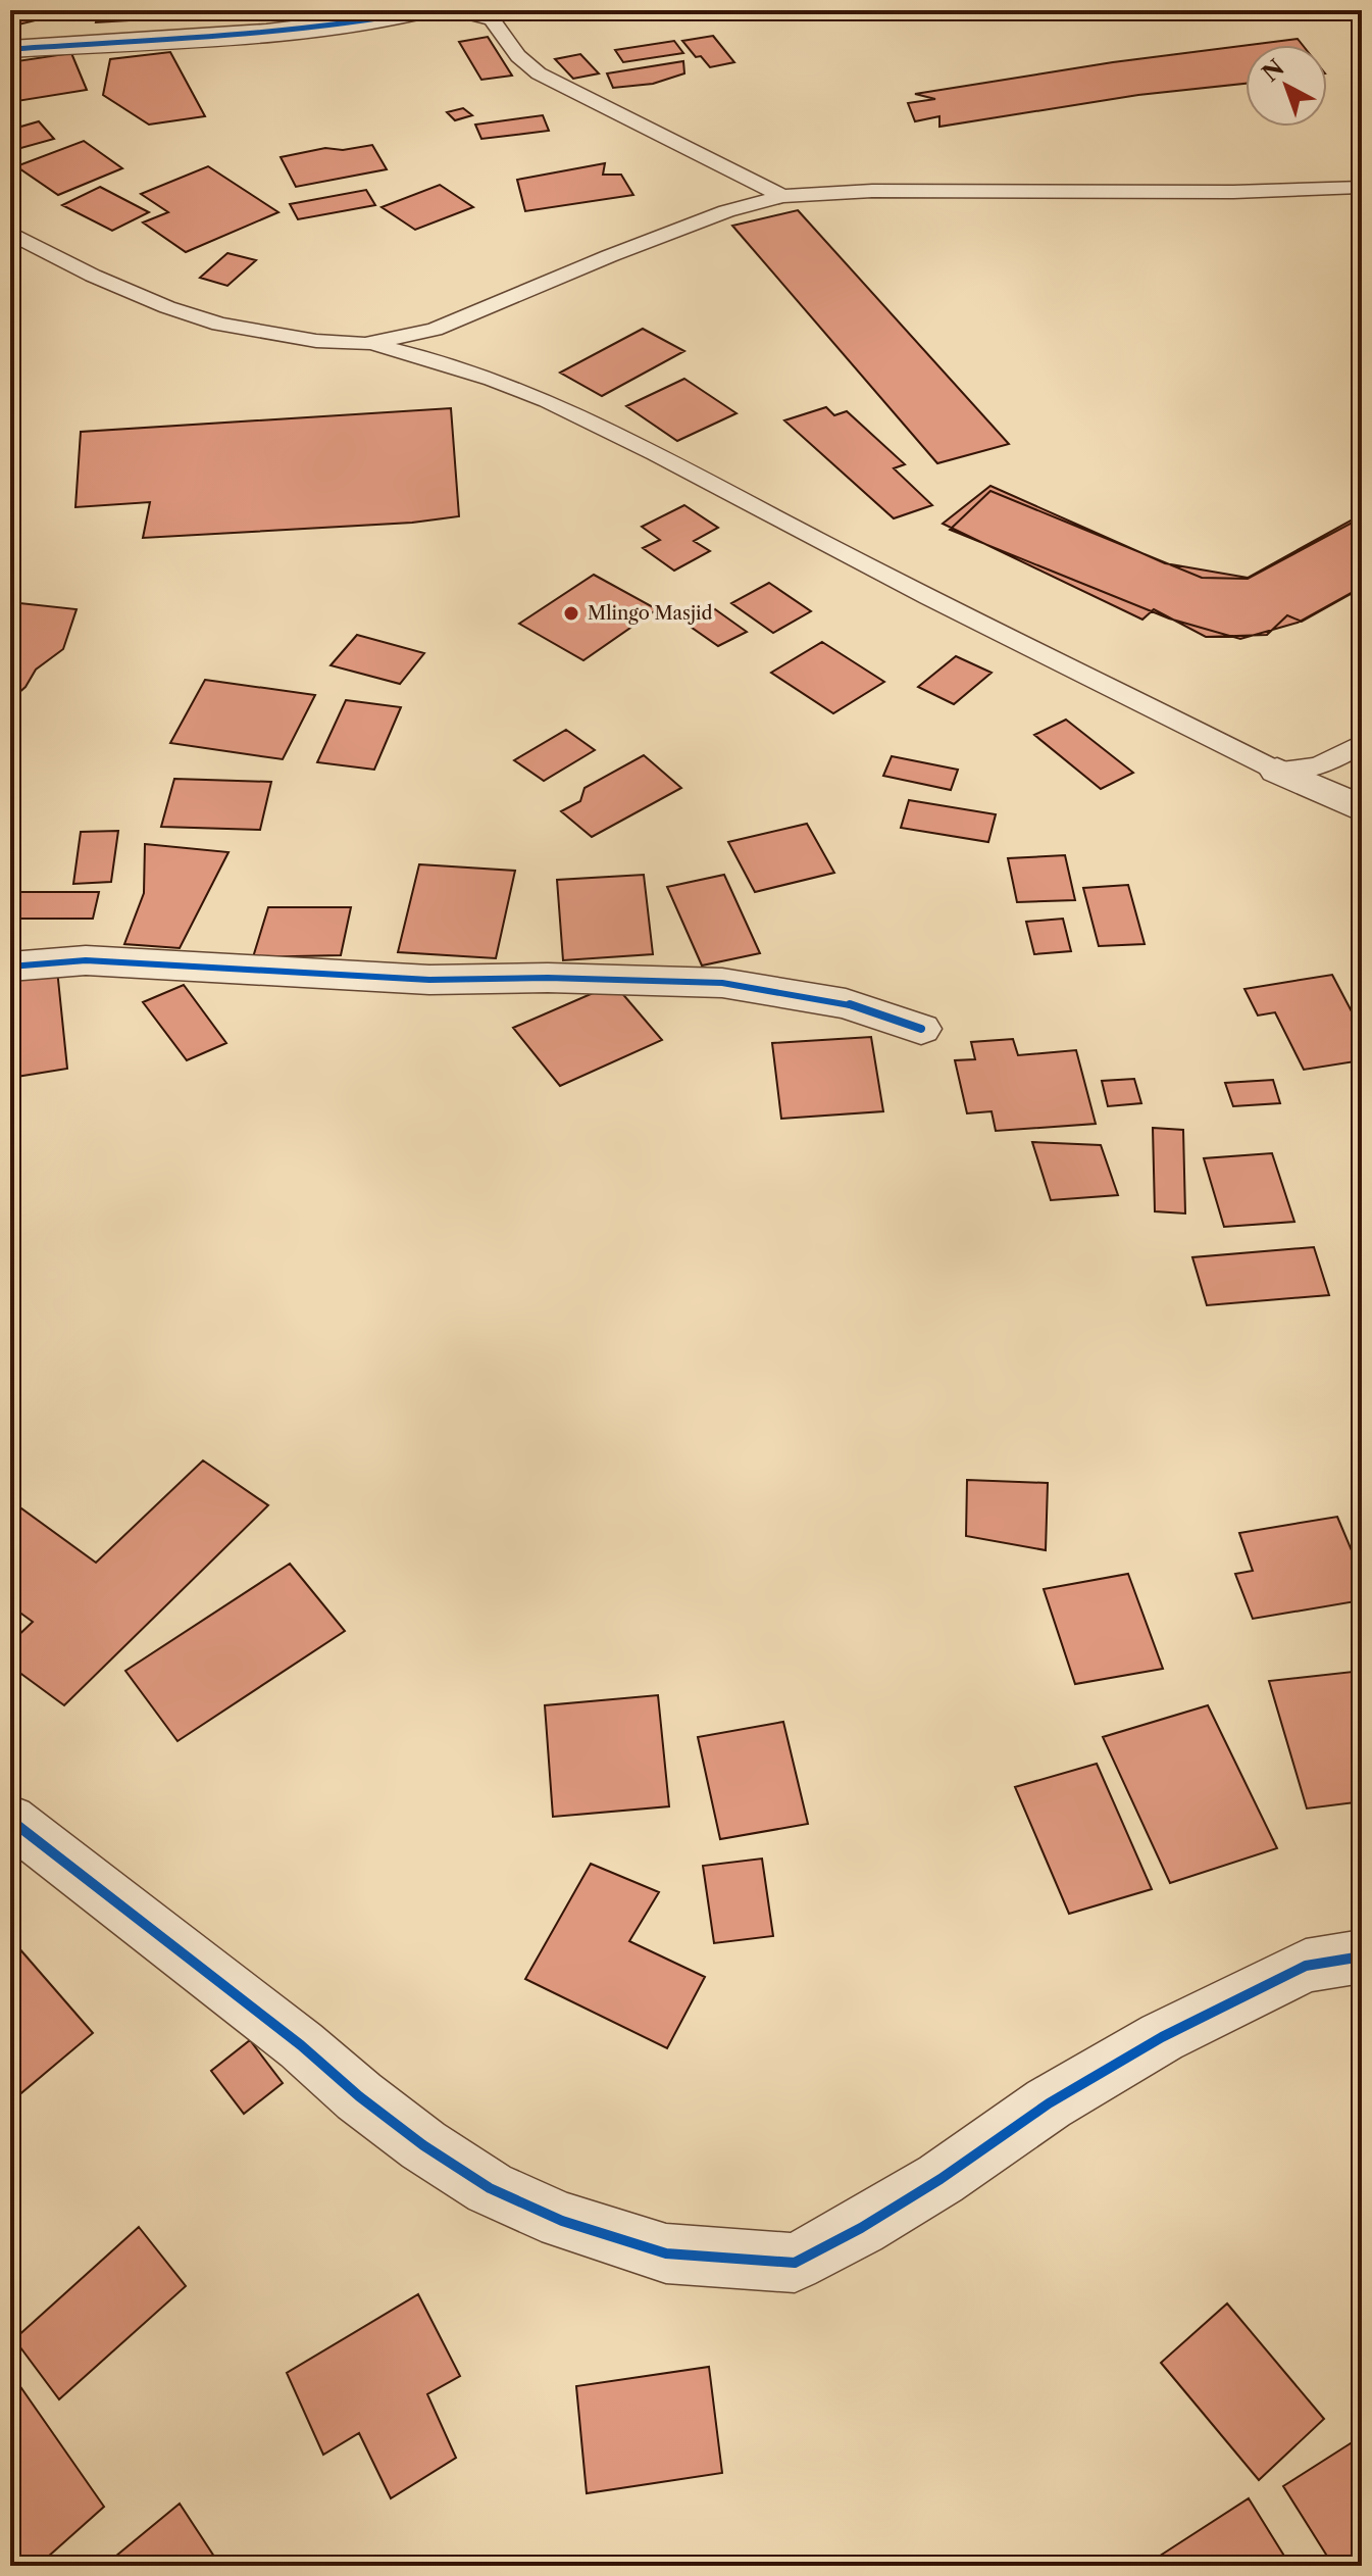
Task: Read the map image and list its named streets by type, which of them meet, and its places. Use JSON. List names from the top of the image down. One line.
{"places":["Mlingo Masjid"],"north":"top left"}
